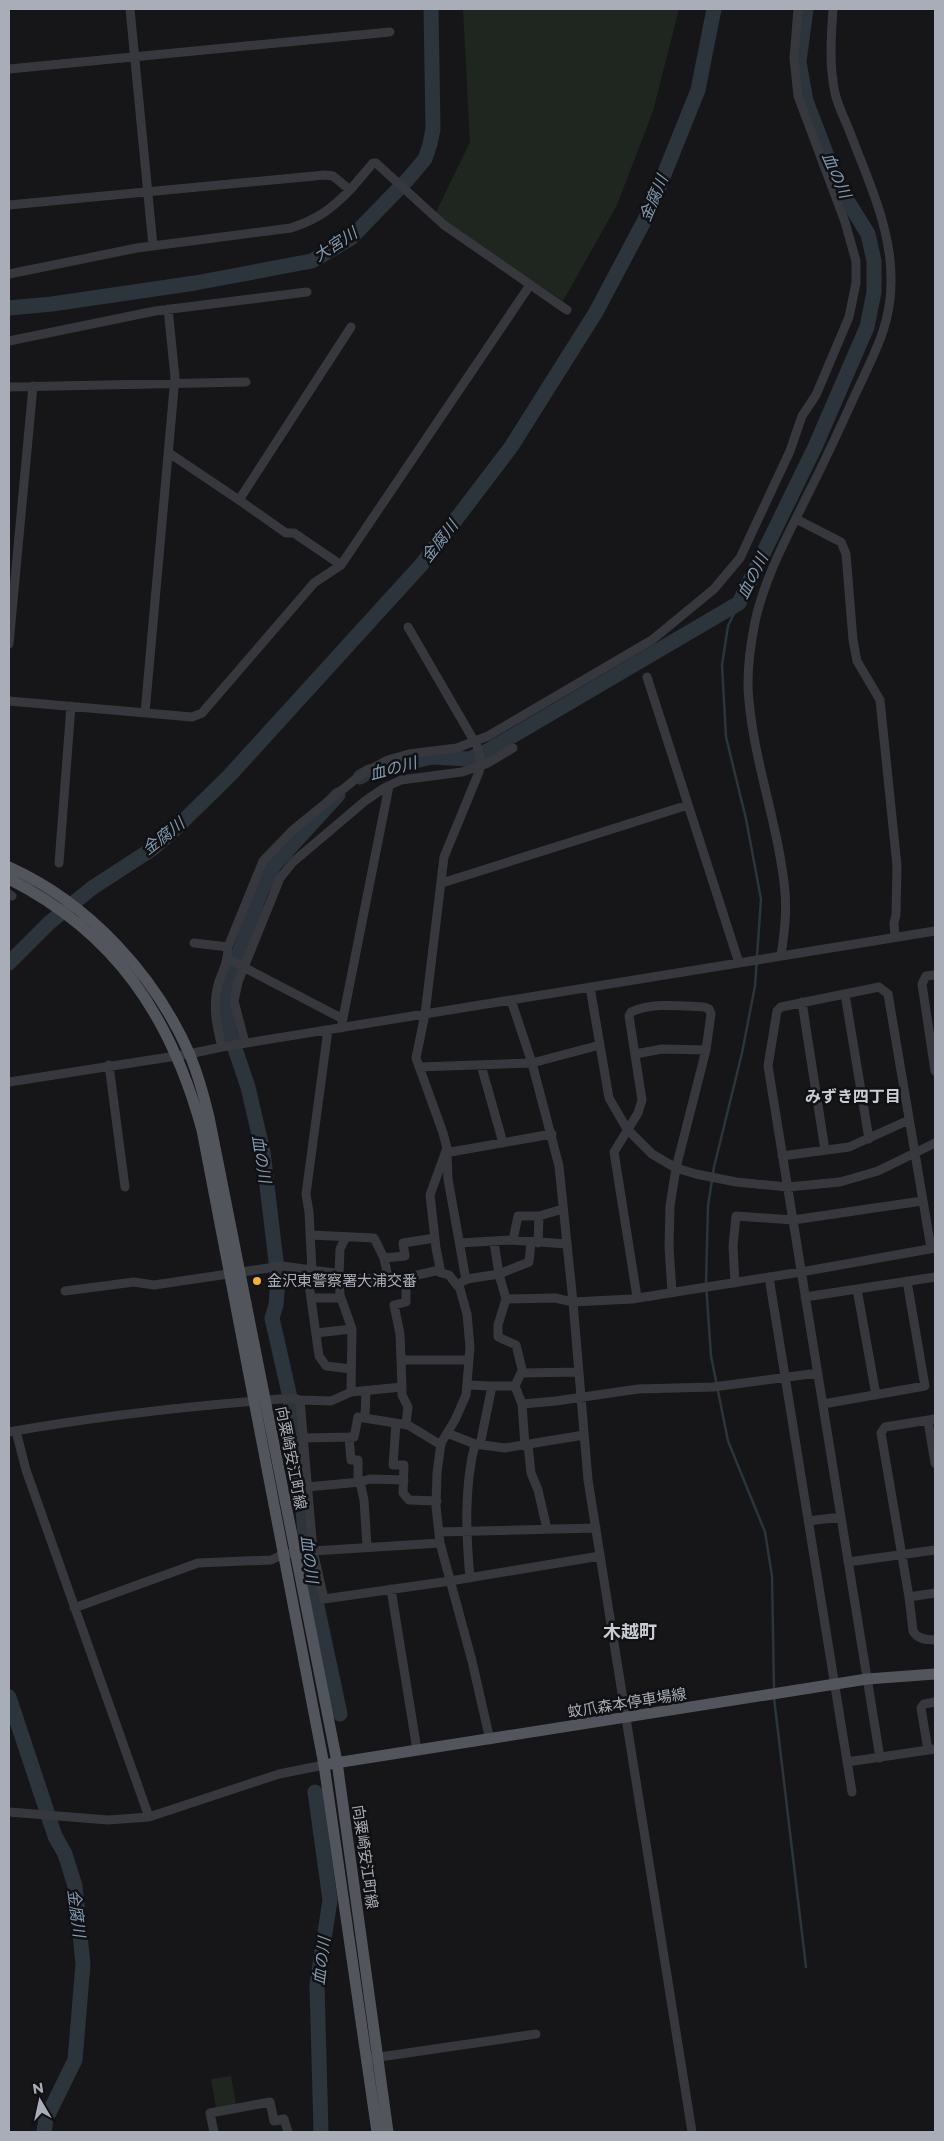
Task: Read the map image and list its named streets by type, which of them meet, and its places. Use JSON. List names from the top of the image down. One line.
{"streets":{"main road":["向粟崎安江町線","蚊爪森本停車場線"]},"crossings":[["向粟崎安江町線","蚊爪森本停車場線"]],"districts":["みずき四丁目","木越町"],"water":["血の川","金腐川","大宮川"],"places":["金沢東警察署大浦交番"],"north":"top"}
